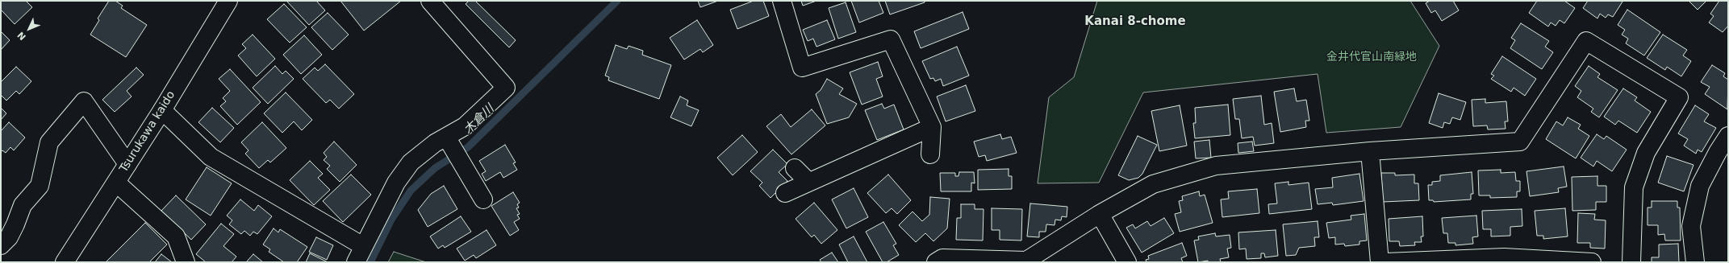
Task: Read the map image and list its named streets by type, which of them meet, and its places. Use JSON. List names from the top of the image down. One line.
{"streets":{"street":["Tsurukawa kaido"]},"districts":["Kanai 8-chome"],"water":["木倉川"],"parks":["金井代官山南緑地"],"north":"bottom left"}
